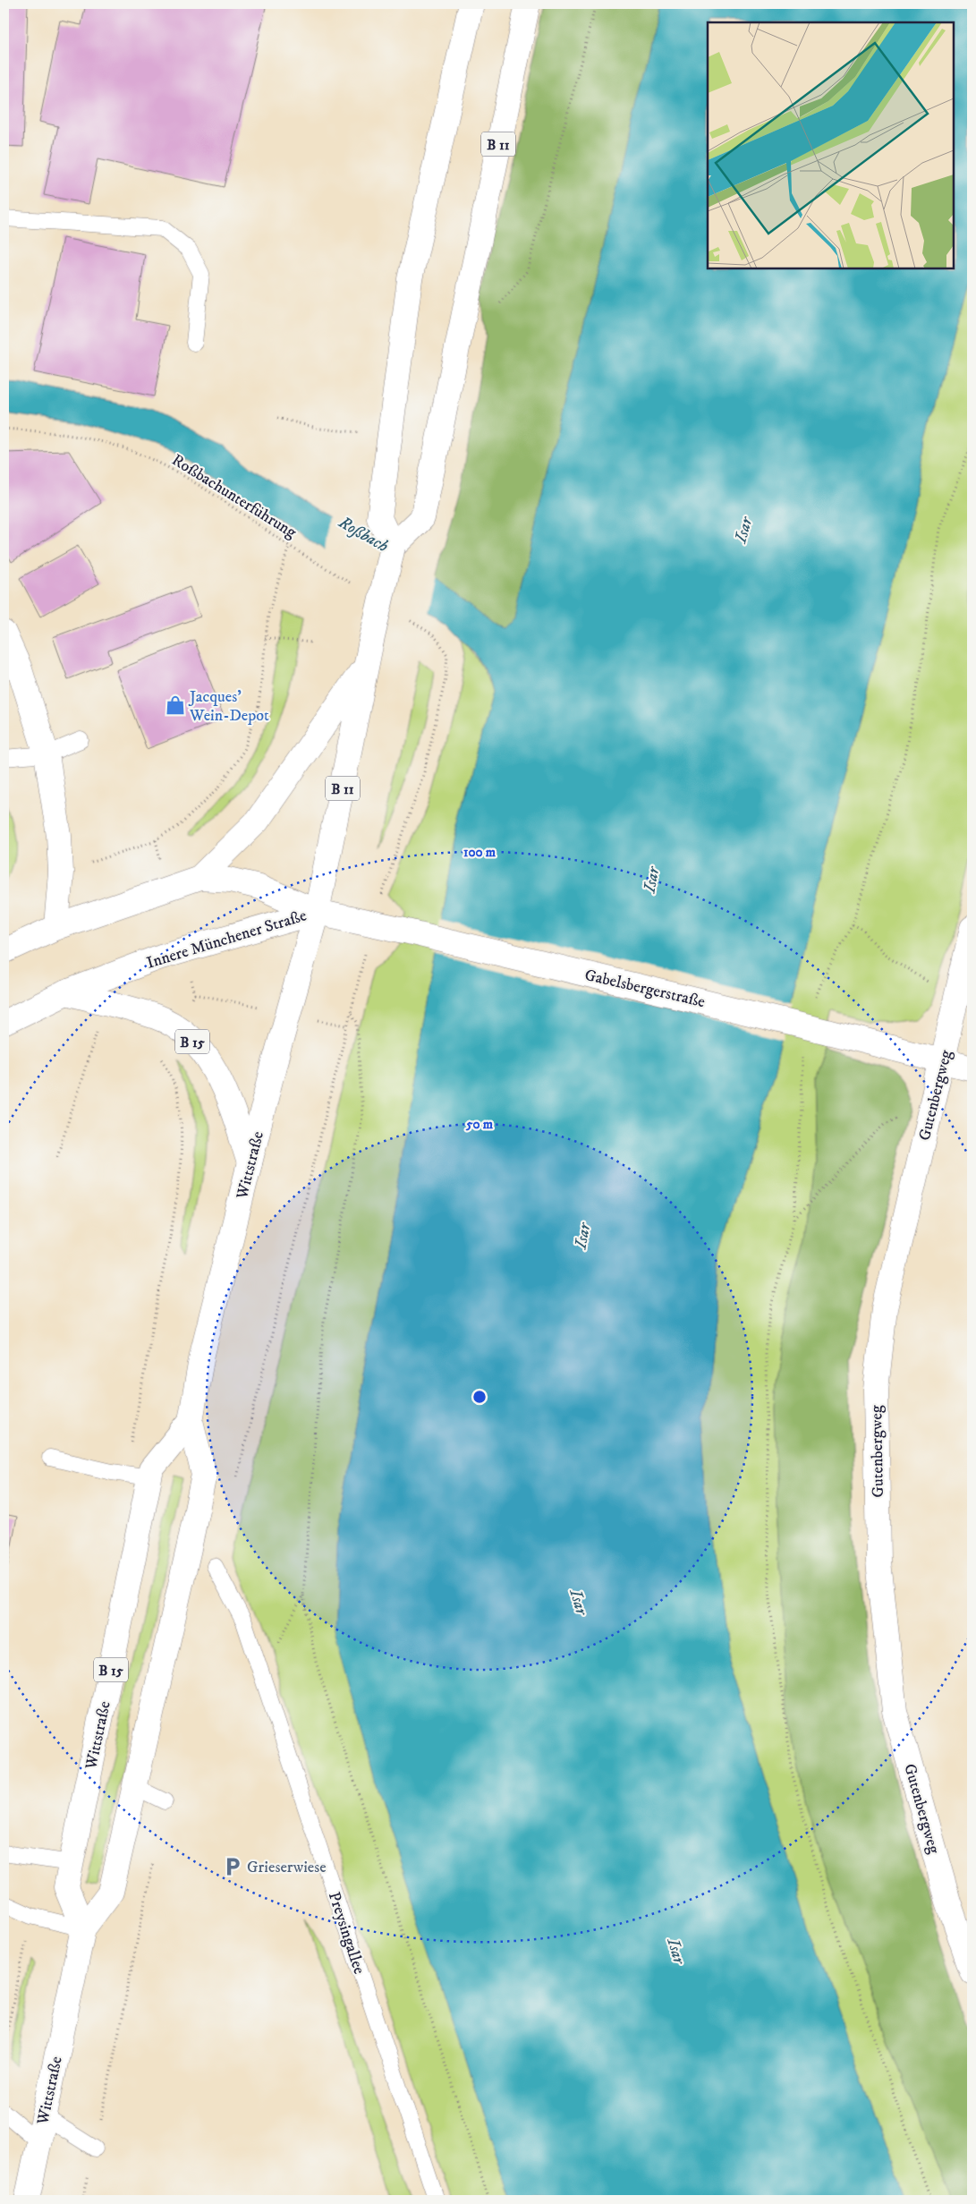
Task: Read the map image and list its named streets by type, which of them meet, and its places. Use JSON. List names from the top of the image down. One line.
{"streets":{"main road":["B 11","Innere Münchener Straße","Gabelsbergerstraße","B 15","Gutenbergweg","Wittstraße"],"lane":["Preysingallee"],"path":["Roßbachunterführung"]},"crossings":[["B 11","Innere Münchener Straße"],["B 11","Gabelsbergerstraße"],["B 11","Wittstraße"],["Innere Münchener Straße","Gabelsbergerstraße"],["Innere Münchener Straße","B 15"],["Innere Münchener Straße","Wittstraße"],["Gabelsbergerstraße","Gutenbergweg"],["Gabelsbergerstraße","Wittstraße"],["B 15","Wittstraße"]],"water":["Isar","Roßbach"],"places":{"shop":["Jacques’ Wein-Depot"],"parking":["Grieserwiese"]},"rings":["100 m","50 m"]}
